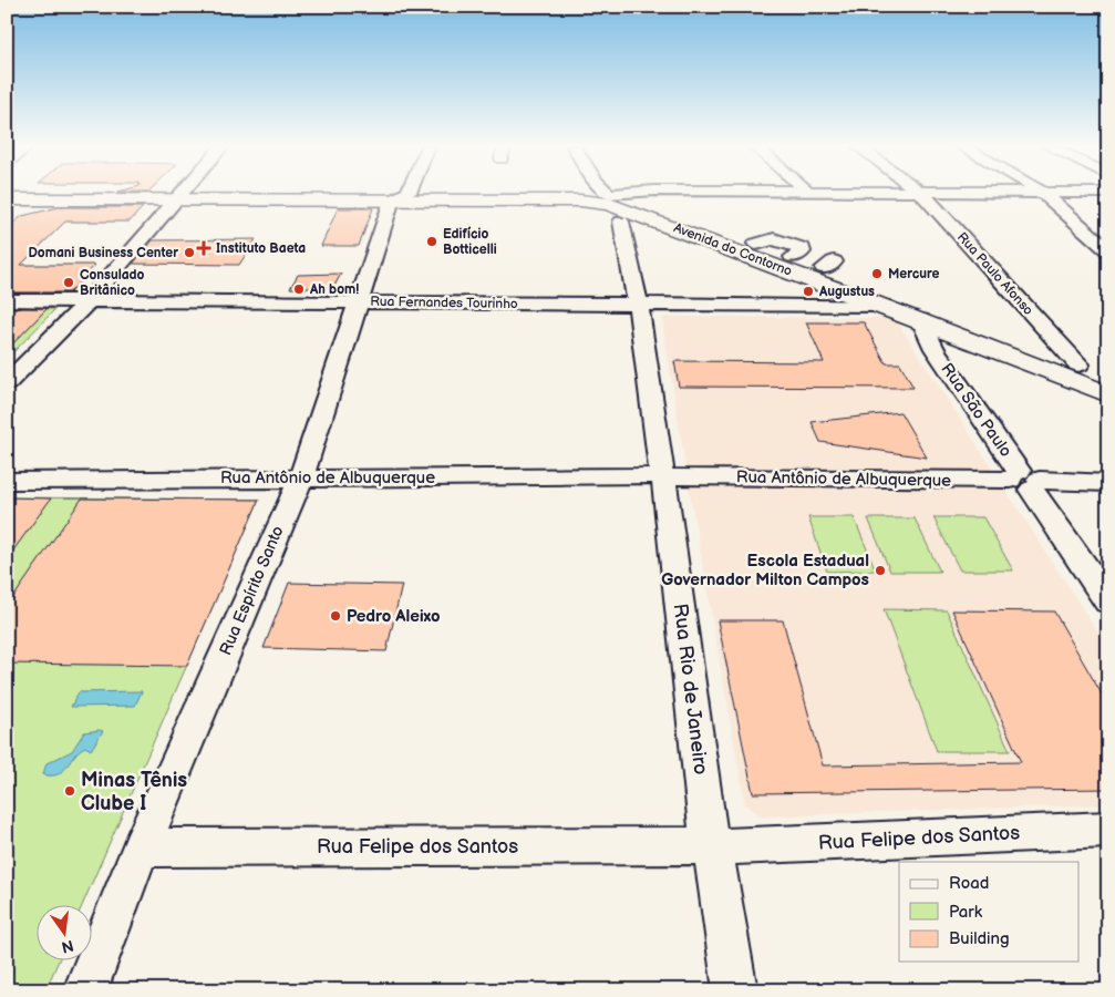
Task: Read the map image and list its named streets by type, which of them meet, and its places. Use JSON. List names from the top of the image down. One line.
{"streets":{"main road":["Avenida do Contorno"],"street":["Rua Paulo Afonso","Rua Fernandes Tourinho","Rua São Paulo","Rua Antônio de Albuquerque","Rua Espírito Santo","Rua Rio de Janeiro","Rua Felipe dos Santos"]},"crossings":[["Avenida do Contorno","Rua Paulo Afonso"],["Avenida do Contorno","Rua Fernandes Tourinho"],["Avenida do Contorno","Rua São Paulo"],["Avenida do Contorno","Rua Espírito Santo"],["Rua Fernandes Tourinho","Rua Espírito Santo"],["Rua Fernandes Tourinho","Rua Rio de Janeiro"],["Rua São Paulo","Rua Antônio de Albuquerque"],["Rua Antônio de Albuquerque","Rua Espírito Santo"],["Rua Antônio de Albuquerque","Rua Rio de Janeiro"],["Rua Espírito Santo","Rua Felipe dos Santos"],["Rua Rio de Janeiro","Rua Felipe dos Santos"]],"places":{"other":["Edifício Botticelli","Domani Business Center","Mercure","Consulado Britânico","Ah bom!","Augustus","Escola Estadual Governador Milton Campos","Pedro Aleixo","Minas Tênis Clube I"],"health":["Instituto Baeta"]},"legend":["Road","Park","Building"],"north":"bottom"}
